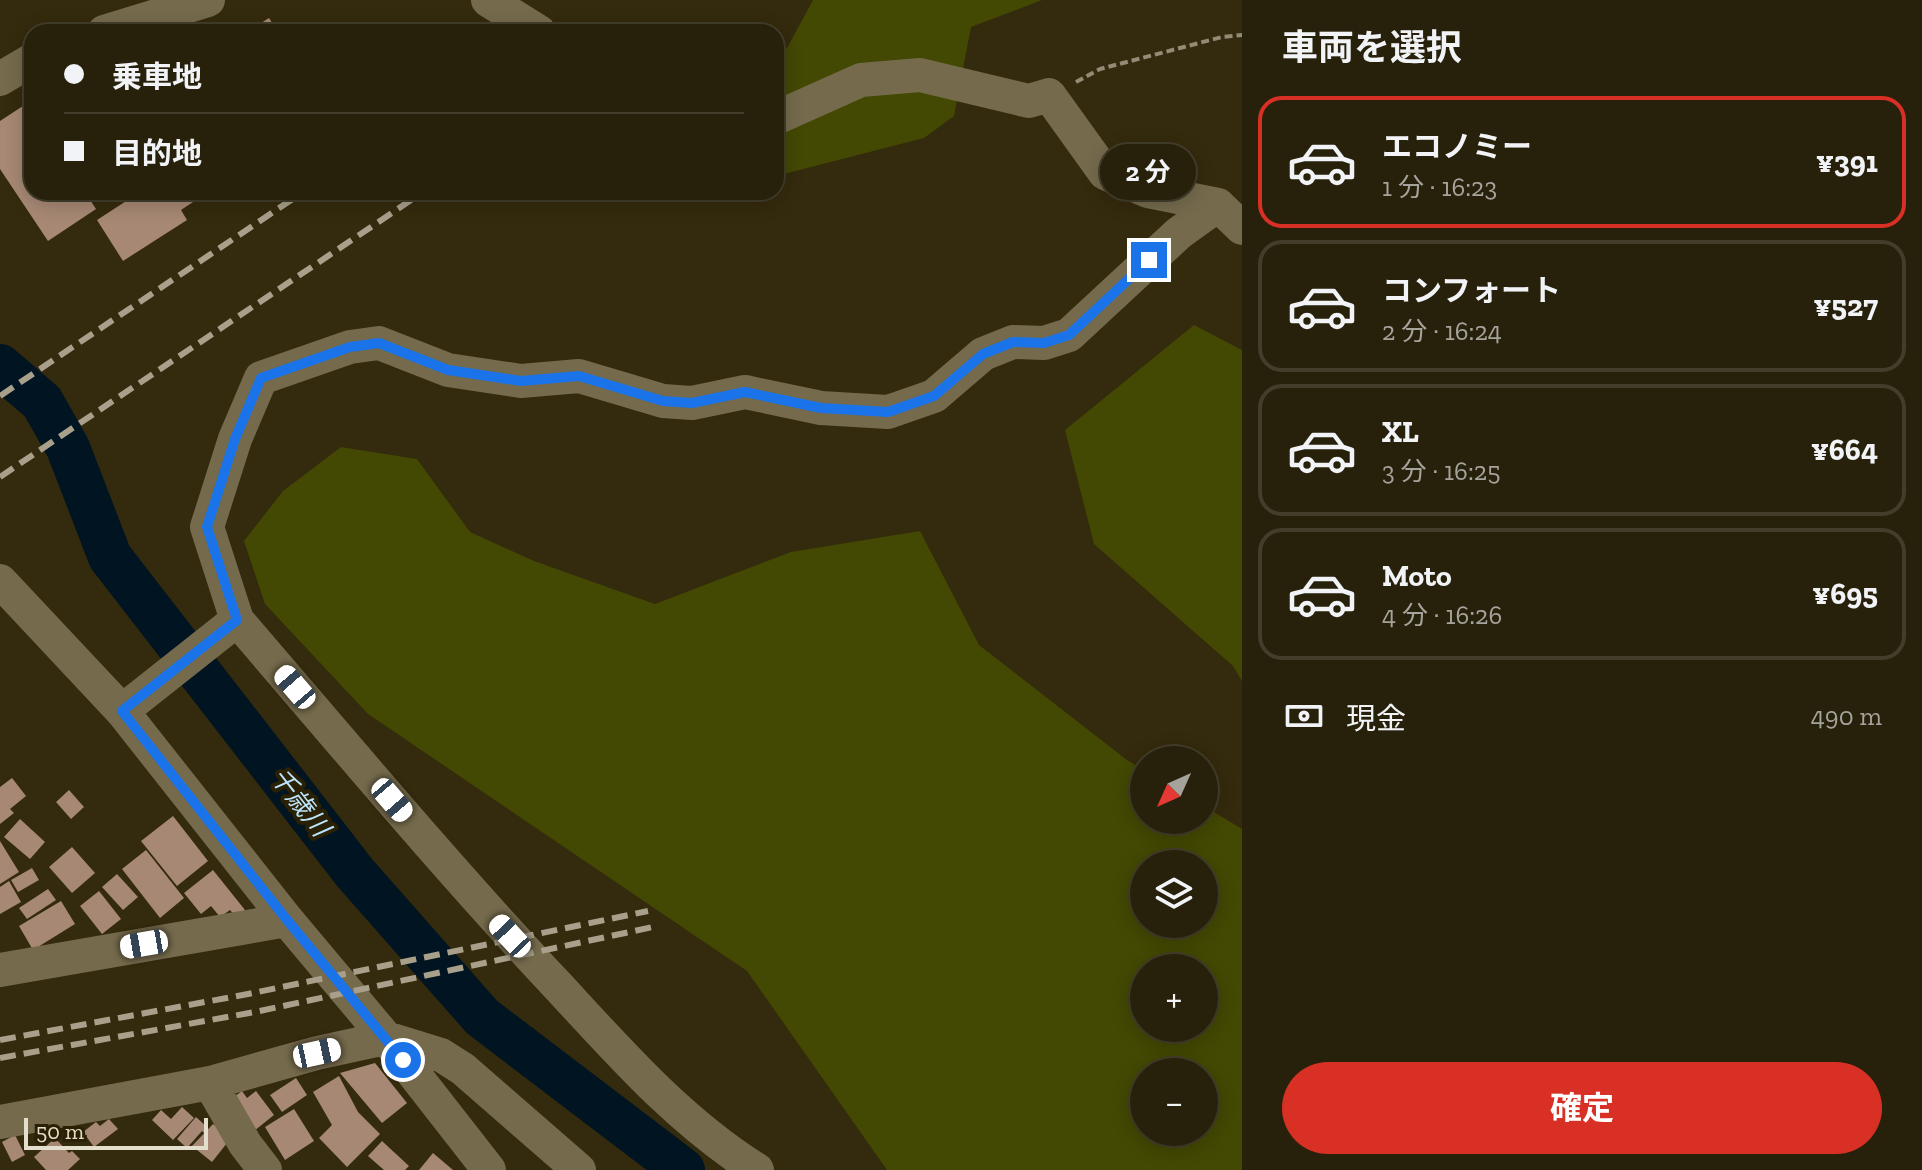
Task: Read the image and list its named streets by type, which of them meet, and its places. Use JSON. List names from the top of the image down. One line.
{"water":["千歳川"],"scale_bar":"50 m","north":"bottom left","page":{"heading":"車両を選択","banner":["乗車地","目的地"],"list":[{"name":"エコノミー","note":"1 分 · 16:23","value":"¥391"},{"name":"コンフォート","note":"2 分 · 16:24","value":"¥527"},{"name":"XL","note":"3 分 · 16:25","value":"¥664"},{"name":"Moto","note":"4 分 · 16:26","value":"¥695"}],"bubble":"2 分","pay":["現金","490 m"],"map_buttons":["+","−"],"buttons":"確定","scale":"50 m"}}
